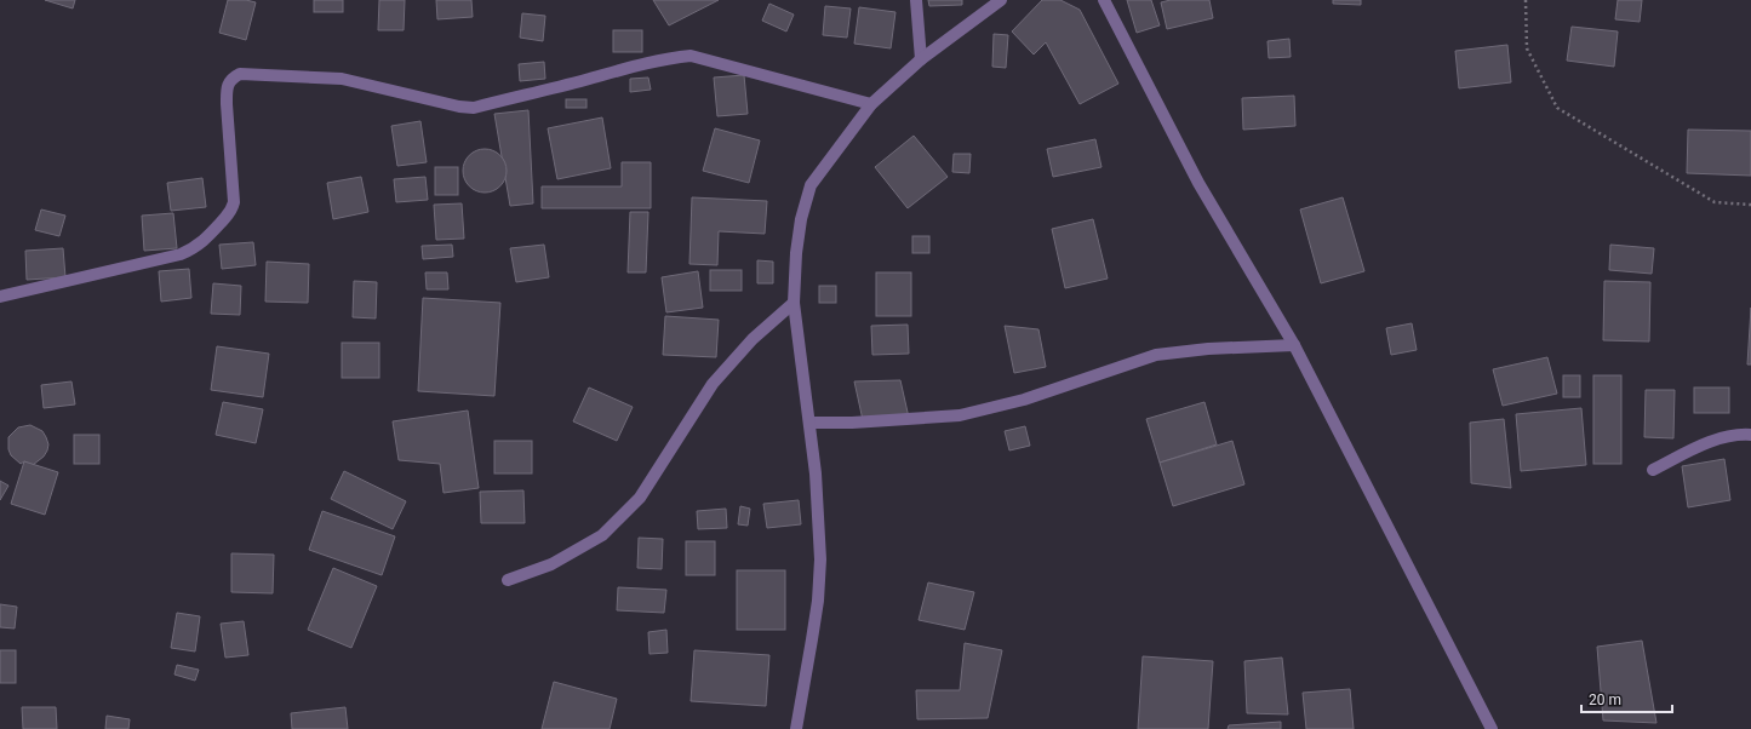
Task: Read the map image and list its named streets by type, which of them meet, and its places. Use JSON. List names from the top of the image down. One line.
{"scale_bar":"20 m"}
